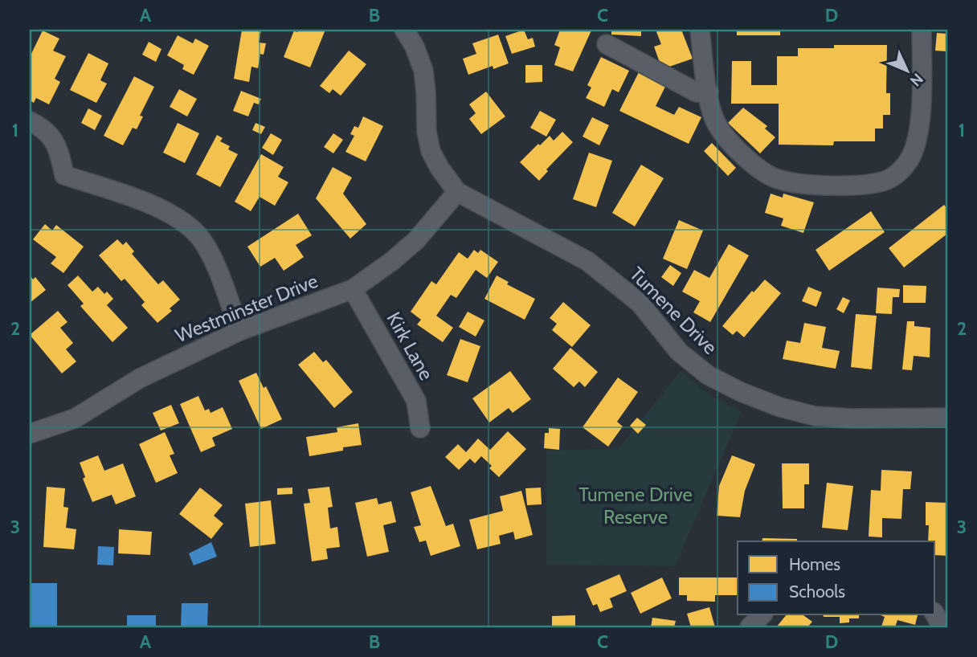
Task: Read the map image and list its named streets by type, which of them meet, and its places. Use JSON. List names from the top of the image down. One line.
{"streets":{"street":["Westminster Drive","Tumene Drive","Kirk Lane"]},"crossings":[["Westminster Drive","Tumene Drive"],["Westminster Drive","Kirk Lane"]],"parks":["Tumene Drive Reserve"],"legend":["Homes","Schools"],"north":"bottom right","grid":{"columns":["A","B","C","D"],"rows":["1","2","3"]}}
